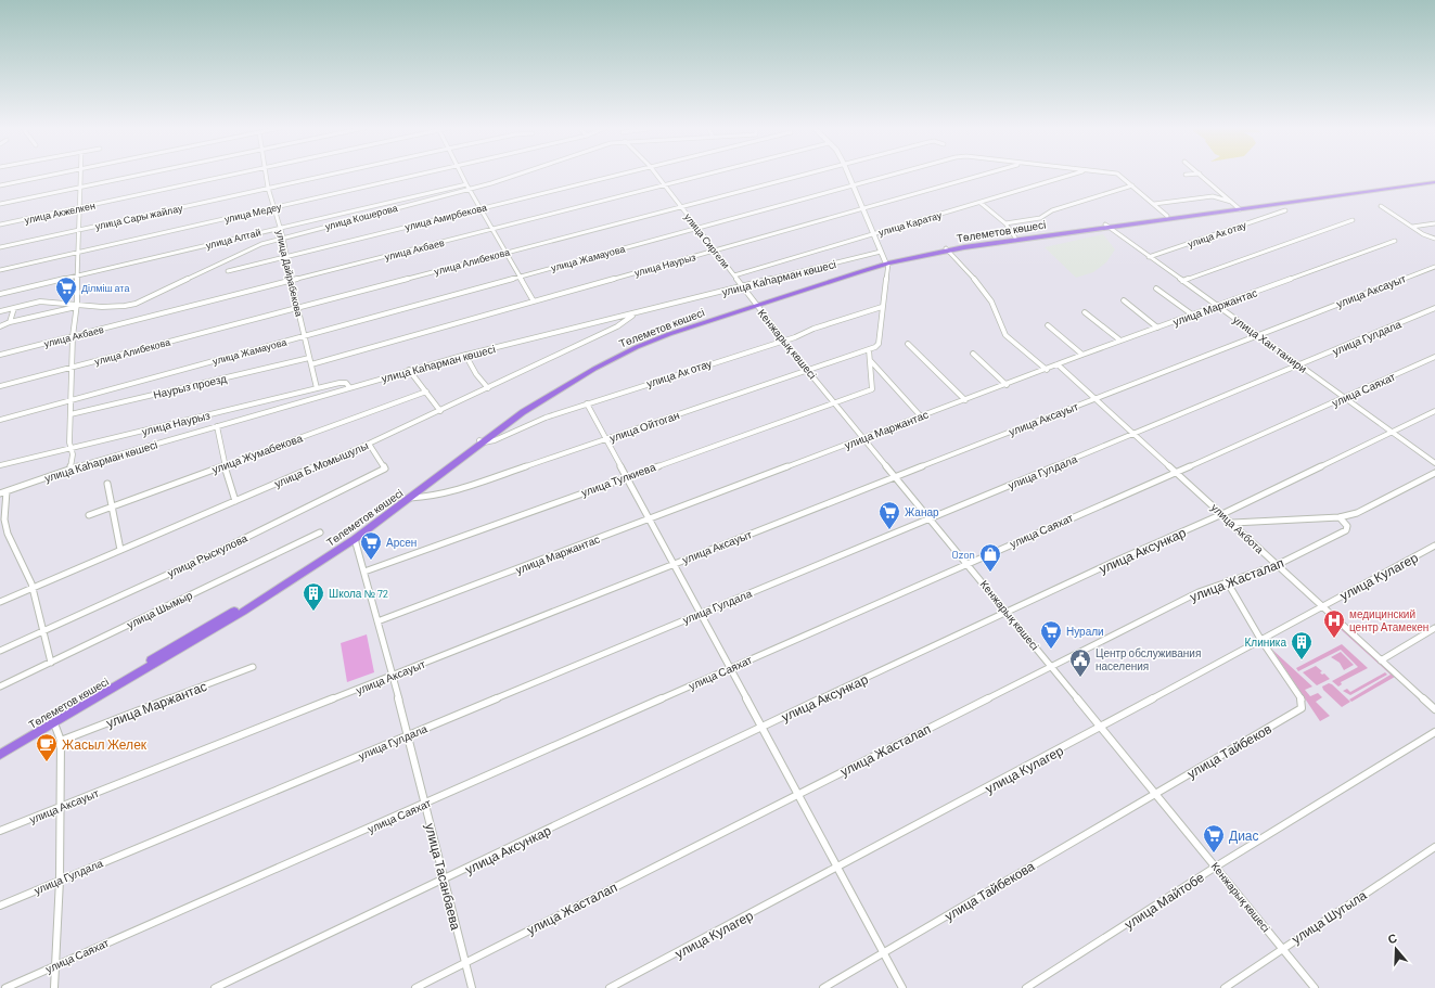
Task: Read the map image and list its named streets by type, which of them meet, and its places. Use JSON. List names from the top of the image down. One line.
{"streets":{"main road":["Төлеметов көшесі"],"street":["улица Акжелкен","улица Медеу","улица Сары жайлау","улица Кошерова","улица Амирбекова","улица Каратау","улица Ак отау","улица Алтай","улица Сиргели","улица Акбаев","улица Жамауова","улица Алибекова","улица Наурыз","улица Дайрабекова","улица Каһарман көшесі","улица Аксауыт","улица Маржантас","улица Гулдала","Кенжарық көшесі","улица Хан танири","Наурыз проезд","улица Саяхат","улица Ойтоган","улица Жумабекова","улица Б.Момышулы","улица Тулкиева","улица Акбота","улица Аксункар","улица Рыскулова","улица Кулагер","улица Жасталап","улица Шымыр","улица Тайбеков","улица Тасанбаева","улица Тайбекова","улица Майтобе","улица Шугыла"]},"crossings":[["улица Медеу","улица Дайрабекова"],["улица Сары жайлау","улица Дайрабекова"],["улица Кошерова","улица Дайрабекова"],["улица Амирбекова","улица Дайрабекова"],["улица Каратау","улица Сиргели"],["Төлеметов көшесі","улица Ак отау"],["Төлеметов көшесі","улица Сиргели"],["Төлеметов көшесі","улица Жамауова"],["Төлеметов көшесі","Кенжарық көшесі"],["Төлеметов көшесі","улица Хан танири"],["Төлеметов көшесі","улица Ойтоган"],["Төлеметов көшесі","улица Тасанбаева"],["улица Ак отау","Кенжарық көшесі"],["улица Ак отау","улица Хан танири"],["улица Ак отау","улица Ойтоган"],["улица Алтай","улица Дайрабекова"],["улица Сиргели","улица Акбаев"],["улица Сиргели","улица Жамауова"],["улица Сиргели","улица Алибекова"],["улица Сиргели","улица Наурыз"],["улица Сиргели","улица Каһарман көшесі"],["улица Сиргели","Кенжарық көшесі"],["улица Акбаев","улица Дайрабекова"],["улица Жамауова","улица Дайрабекова"],["улица Алибекова","улица Дайрабекова"],["улица Наурыз","улица Дайрабекова"],["улица Наурыз","улица Каһарман көшесі"],["улица Дайрабекова","Наурыз проезд"],["улица Каһарман көшесі","улица Б.Момышулы"],["улица Аксауыт","Кенжарық көшесі"],["улица Аксауыт","улица Хан танири"],["улица Аксауыт","улица Акбота"],["улица Аксауыт","улица Тасанбаева"],["улица Маржантас","Кенжарық көшесі"],["улица Маржантас","улица Хан танири"],["улица Маржантас","улица Акбота"],["улица Маржантас","улица Тасанбаева"],["улица Гулдала","Кенжарық көшесі"],["улица Гулдала","улица Хан танири"],["улица Гулдала","улица Акбота"],["улица Гулдала","улица Тасанбаева"],["Кенжарық көшесі","улица Саяхат"],["Кенжарық көшесі","улица Ойтоган"],["Кенжарық көшесі","улица Тулкиева"],["Кенжарық көшесі","улица Аксункар"],["Кенжарық көшесі","улица Кулагер"],["Кенжарық көшесі","улица Жасталап"],["Кенжарық көшесі","улица Тайбеков"],["Кенжарық көшесі","улица Тайбекова"],["Кенжарық көшесі","улица Майтобе"],["Кенжарық көшесі","улица Шугыла"],["улица Хан танири","улица Саяхат"],["улица Хан танири","улица Аксункар"],["улица Саяхат","улица Акбота"],["улица Саяхат","улица Тасанбаева"],["улица Б.Момышулы","улица Рыскулова"],["улица Тулкиева","улица Тасанбаева"],["улица Акбота","улица Аксункар"],["улица Акбота","улица Кулагер"],["улица Акбота","улица Жасталап"],["улица Аксункар","улица Тасанбаева"],["улица Кулагер","улица Тайбеков"],["улица Жасталап","улица Тасанбаева"],["улица Тайбеков","улица Тайбекова"]],"places":{"supermarket":["Ділміш ата","Жанар","Арсен","Нурали","Диас"],"shop":["Ozon"],"building":["Школа № 72","Клиника"],"hospital":["медицинский центр Атамекен"],"public building":["Центр обслуживания населения"],"cafe":["Жасыл Желек"]},"north":"top"}
